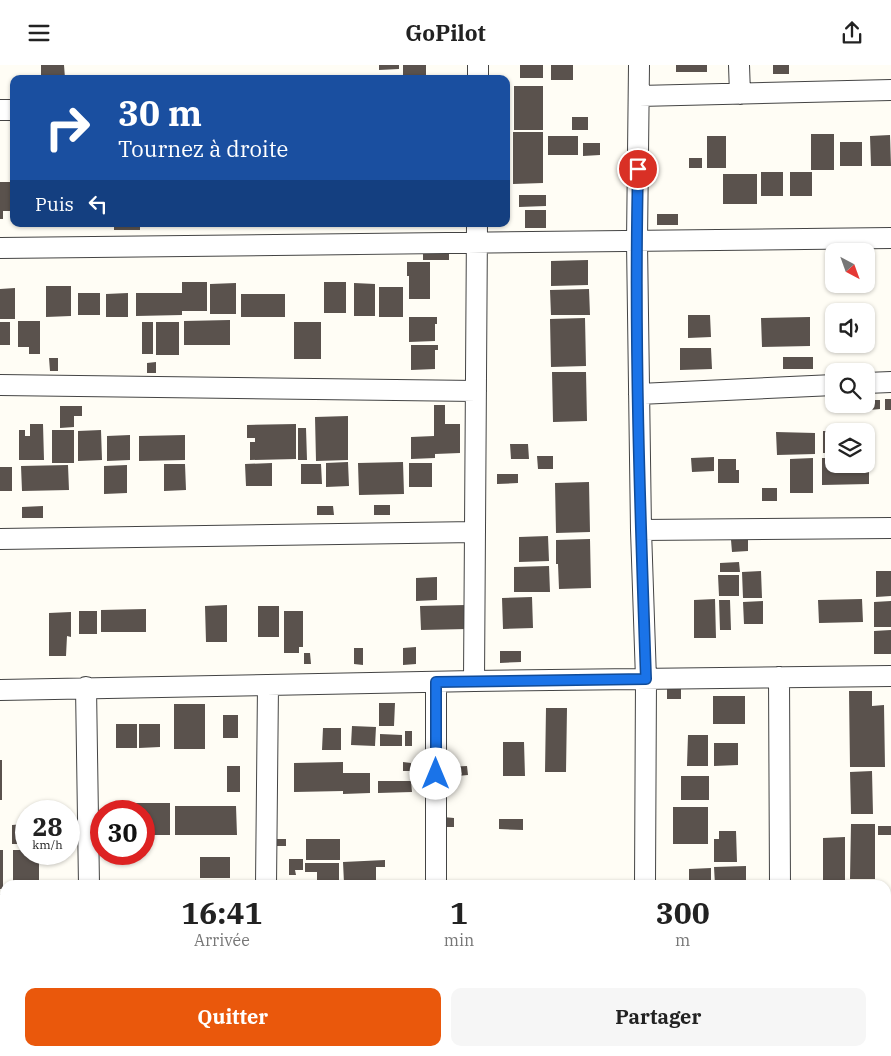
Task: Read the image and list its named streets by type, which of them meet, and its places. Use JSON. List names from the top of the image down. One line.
{"north":"bottom right","page":{"header":"GoPilot","turn":["30 m","Tournez à droite"],"then":"Puis","speed":"28 km/h","limit":"30","eta":["16:41","Arrivée","1","min","300","m"],"buttons":["Quitter","Partager"]}}
